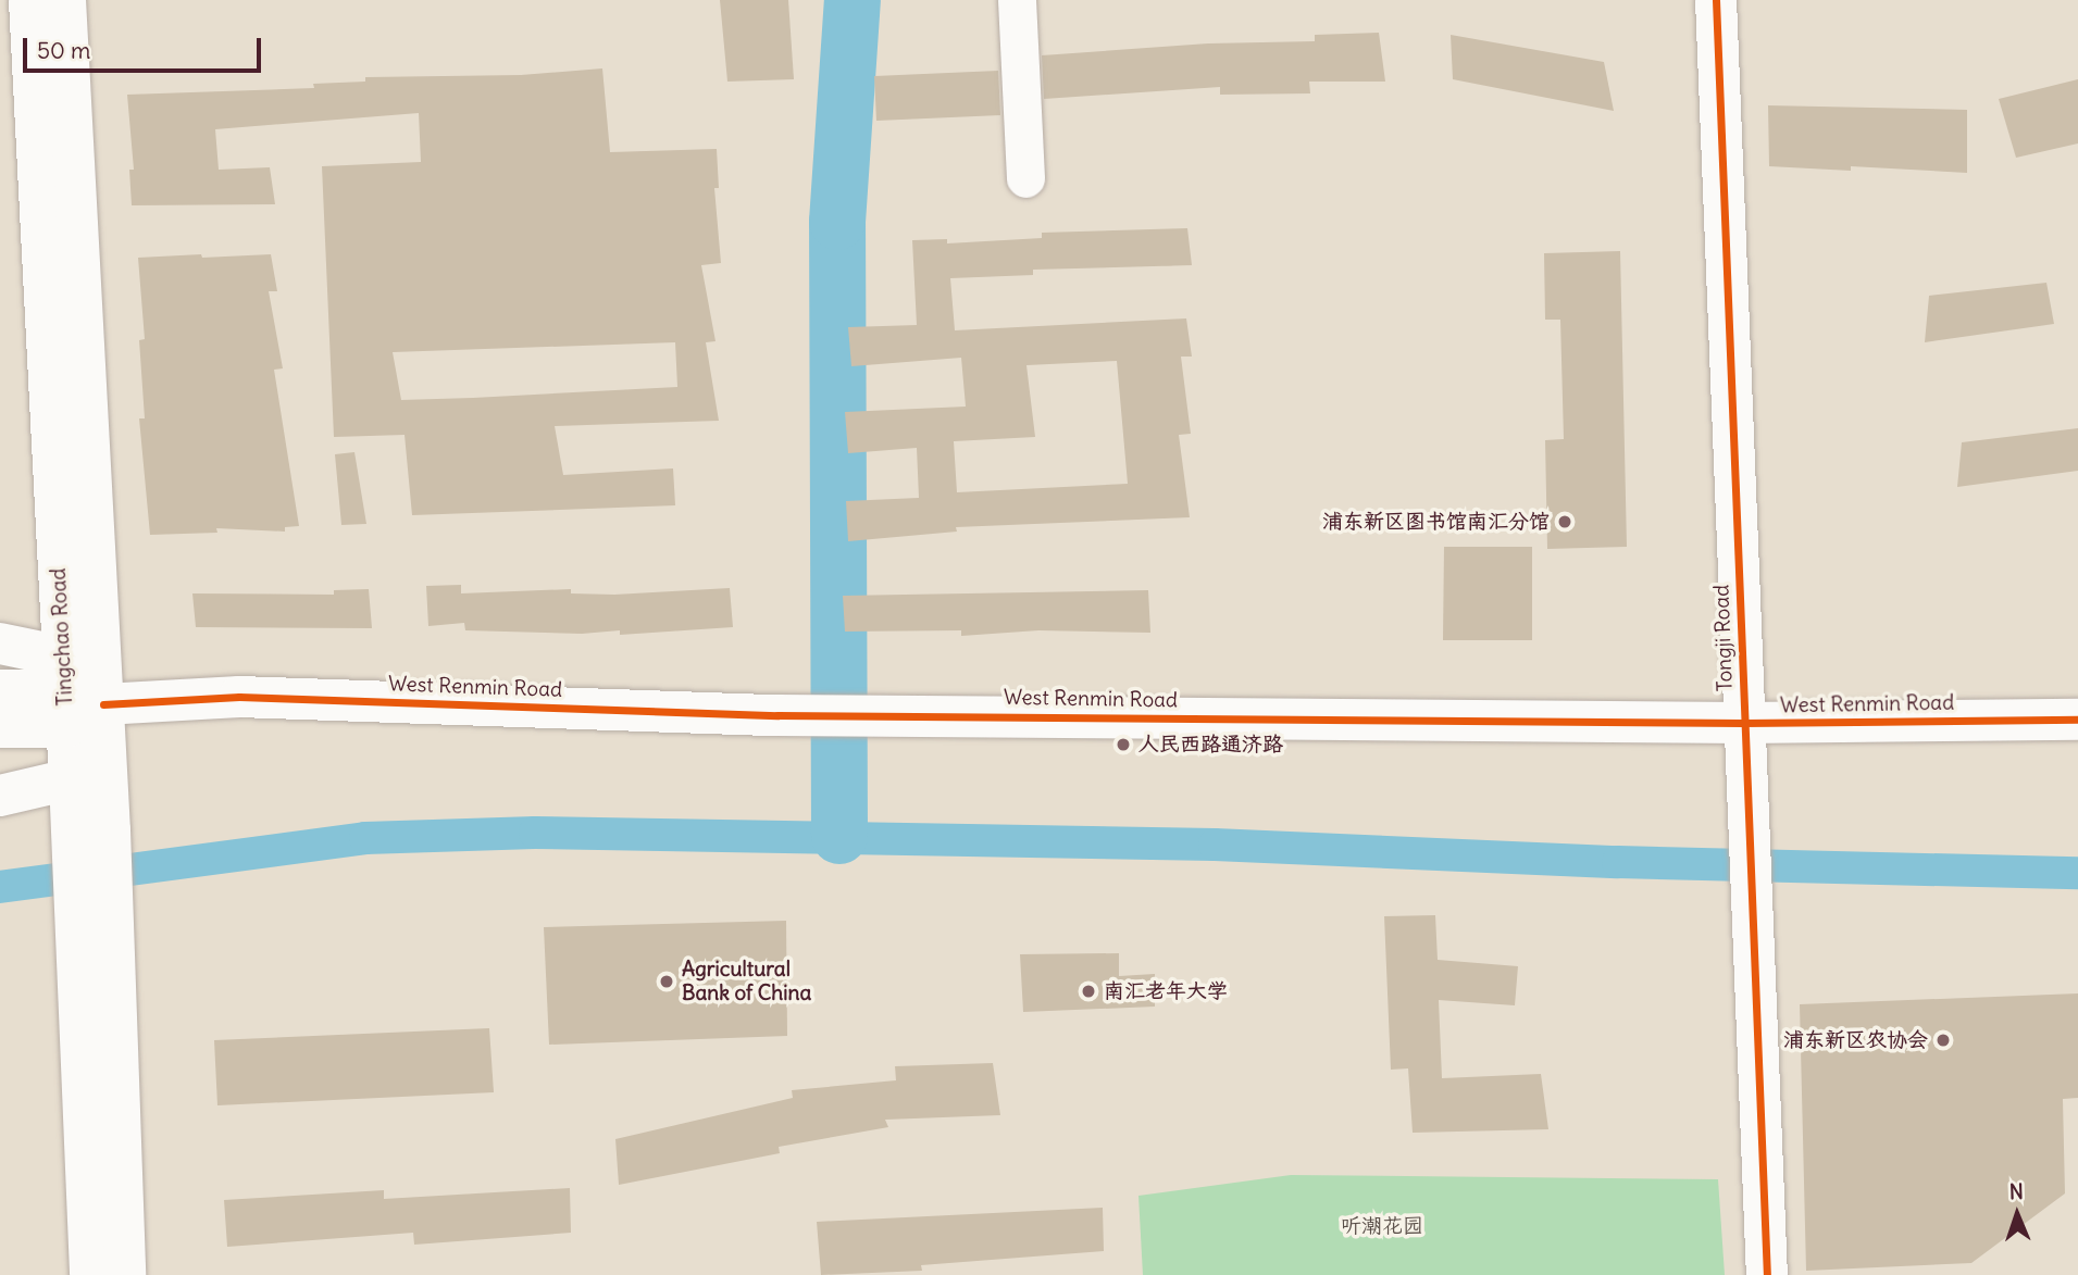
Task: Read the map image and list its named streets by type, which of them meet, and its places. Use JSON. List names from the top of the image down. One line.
{"streets":{"street":["Tingchao Road","Tongji Road","West Renmin Road"]},"crossings":[["Tingchao Road","West Renmin Road"],["Tongji Road","West Renmin Road"]],"parks":["听潮花园"],"places":["浦东新区图书馆南汇分馆","人民西路通济路","Agricultural Bank of China","南汇老年大学","浦东新区农协会"],"scale_bar":"50 m","north":"top"}
